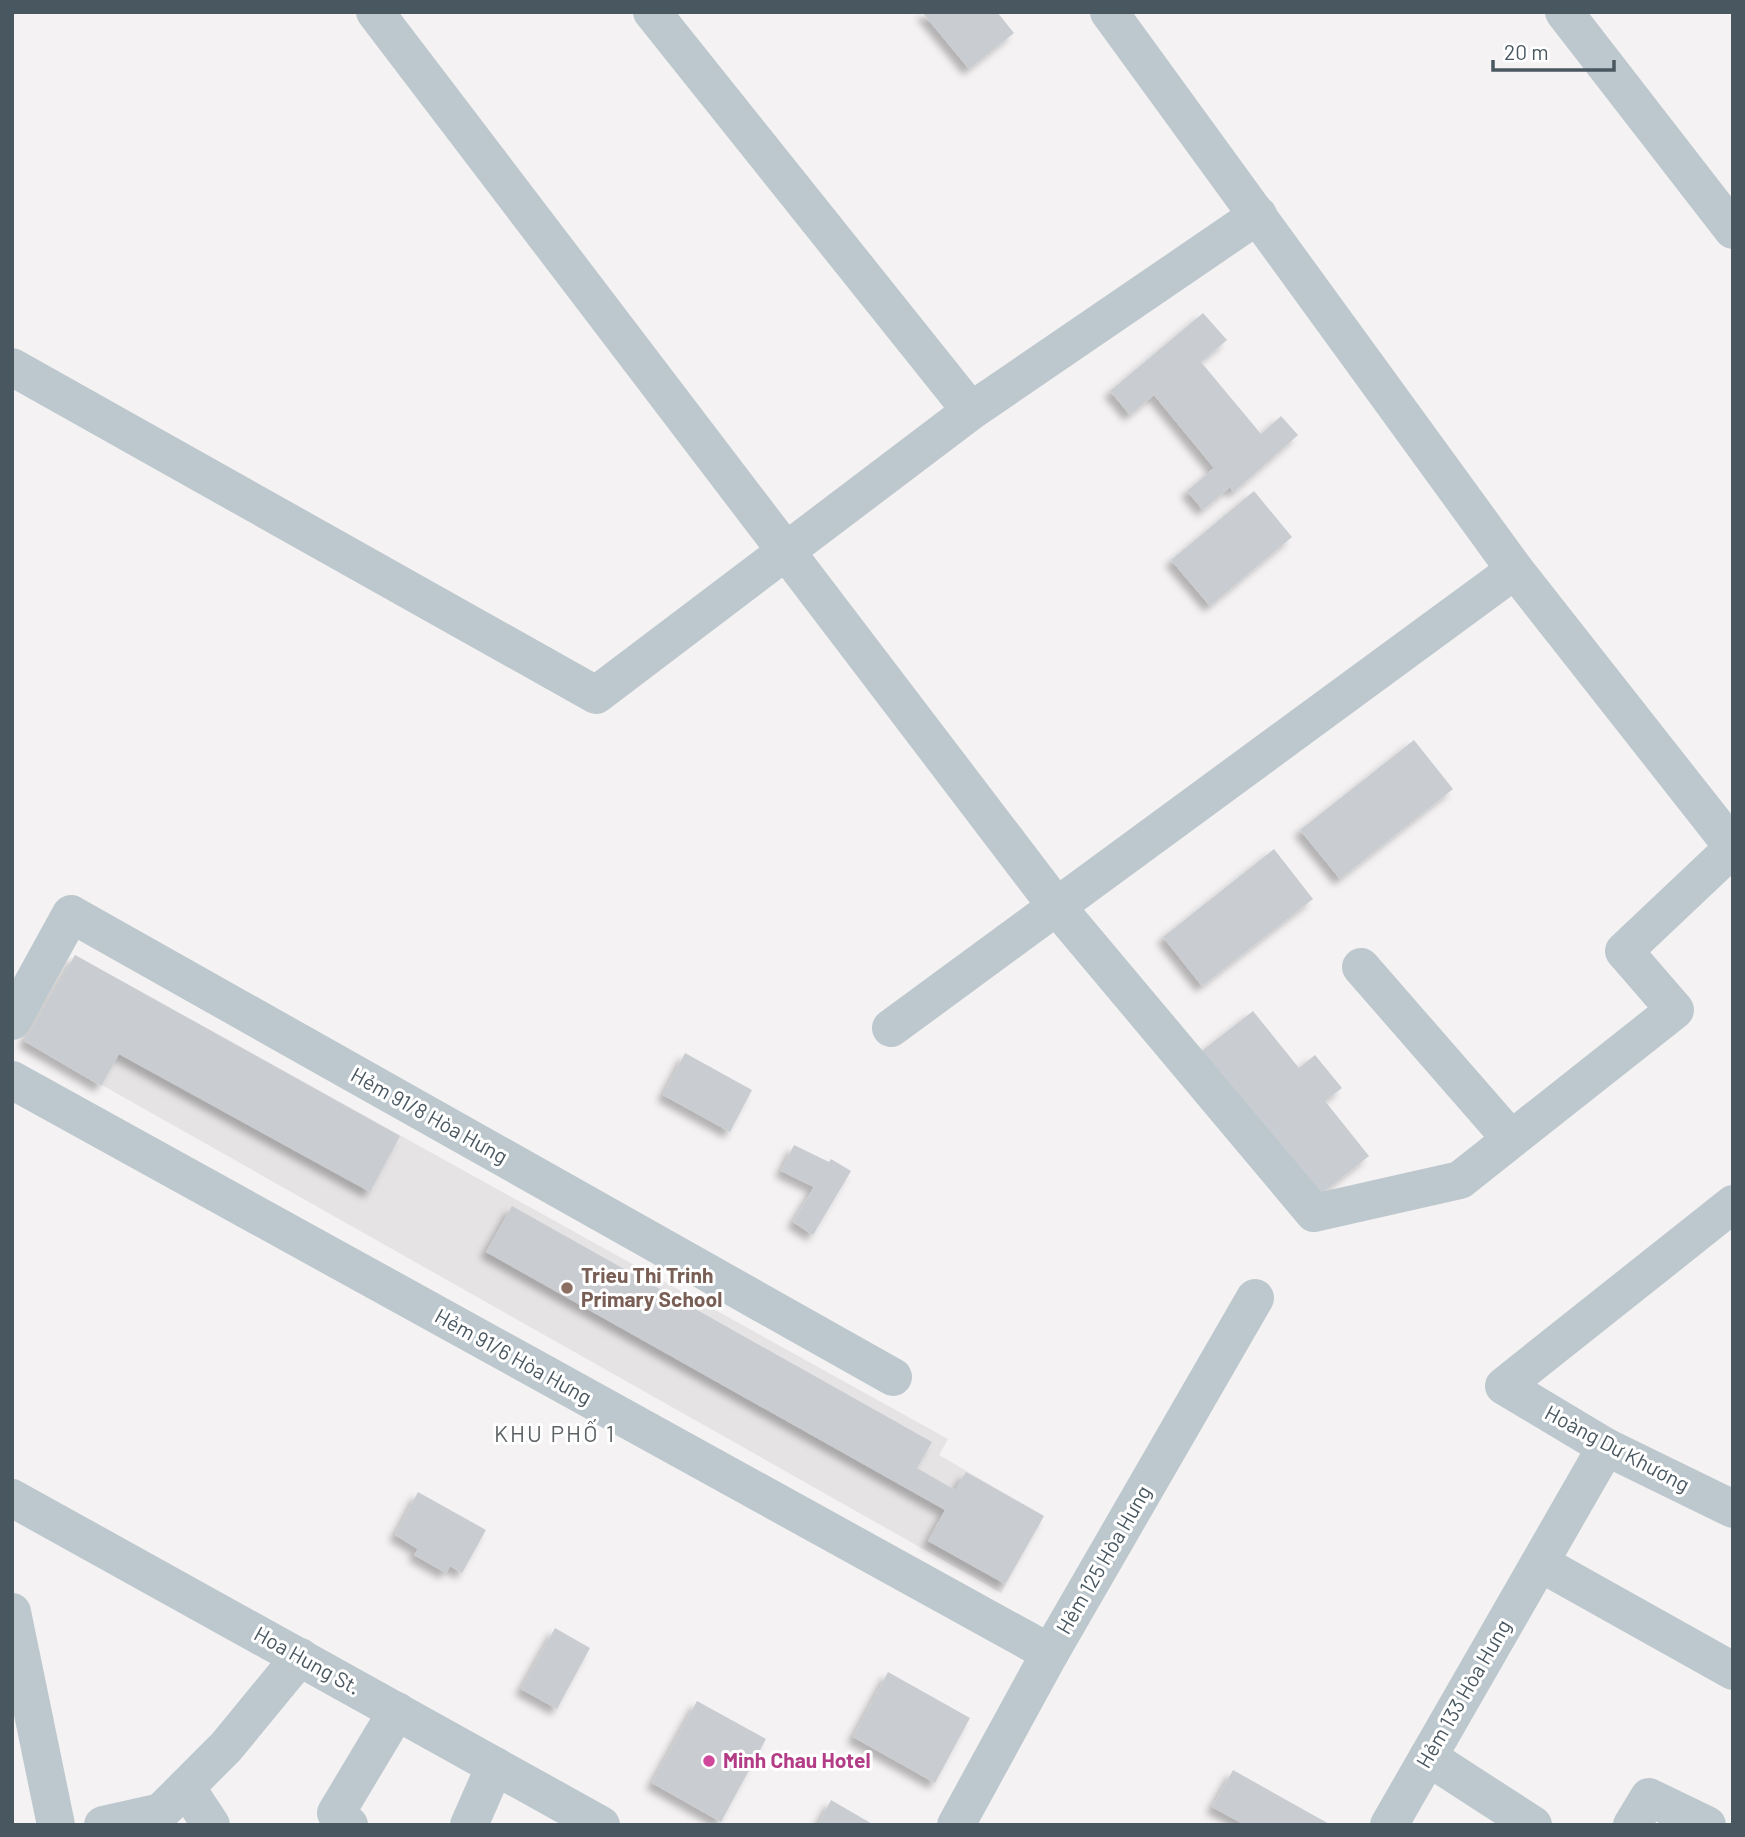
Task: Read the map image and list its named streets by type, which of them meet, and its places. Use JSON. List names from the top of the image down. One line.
{"streets":{"street":["Hẻm 91/8 Hòa Hưng","Hẻm 91/6 Hòa Hưng","Hoàng Dư Khương","Hẻm 125 Hòa Hưng","Hoa Hung St.","Hẻm 133 Hòa Hưng"]},"crossings":[["Hẻm 91/6 Hòa Hưng","Hẻm 125 Hòa Hưng"],["Hoàng Dư Khương","Hẻm 133 Hòa Hưng"]],"districts":["KHU PHỐ 1"],"places":["Trieu Thi Trinh Primary School","Minh Chau Hotel"],"scale_bar":"20 m"}
